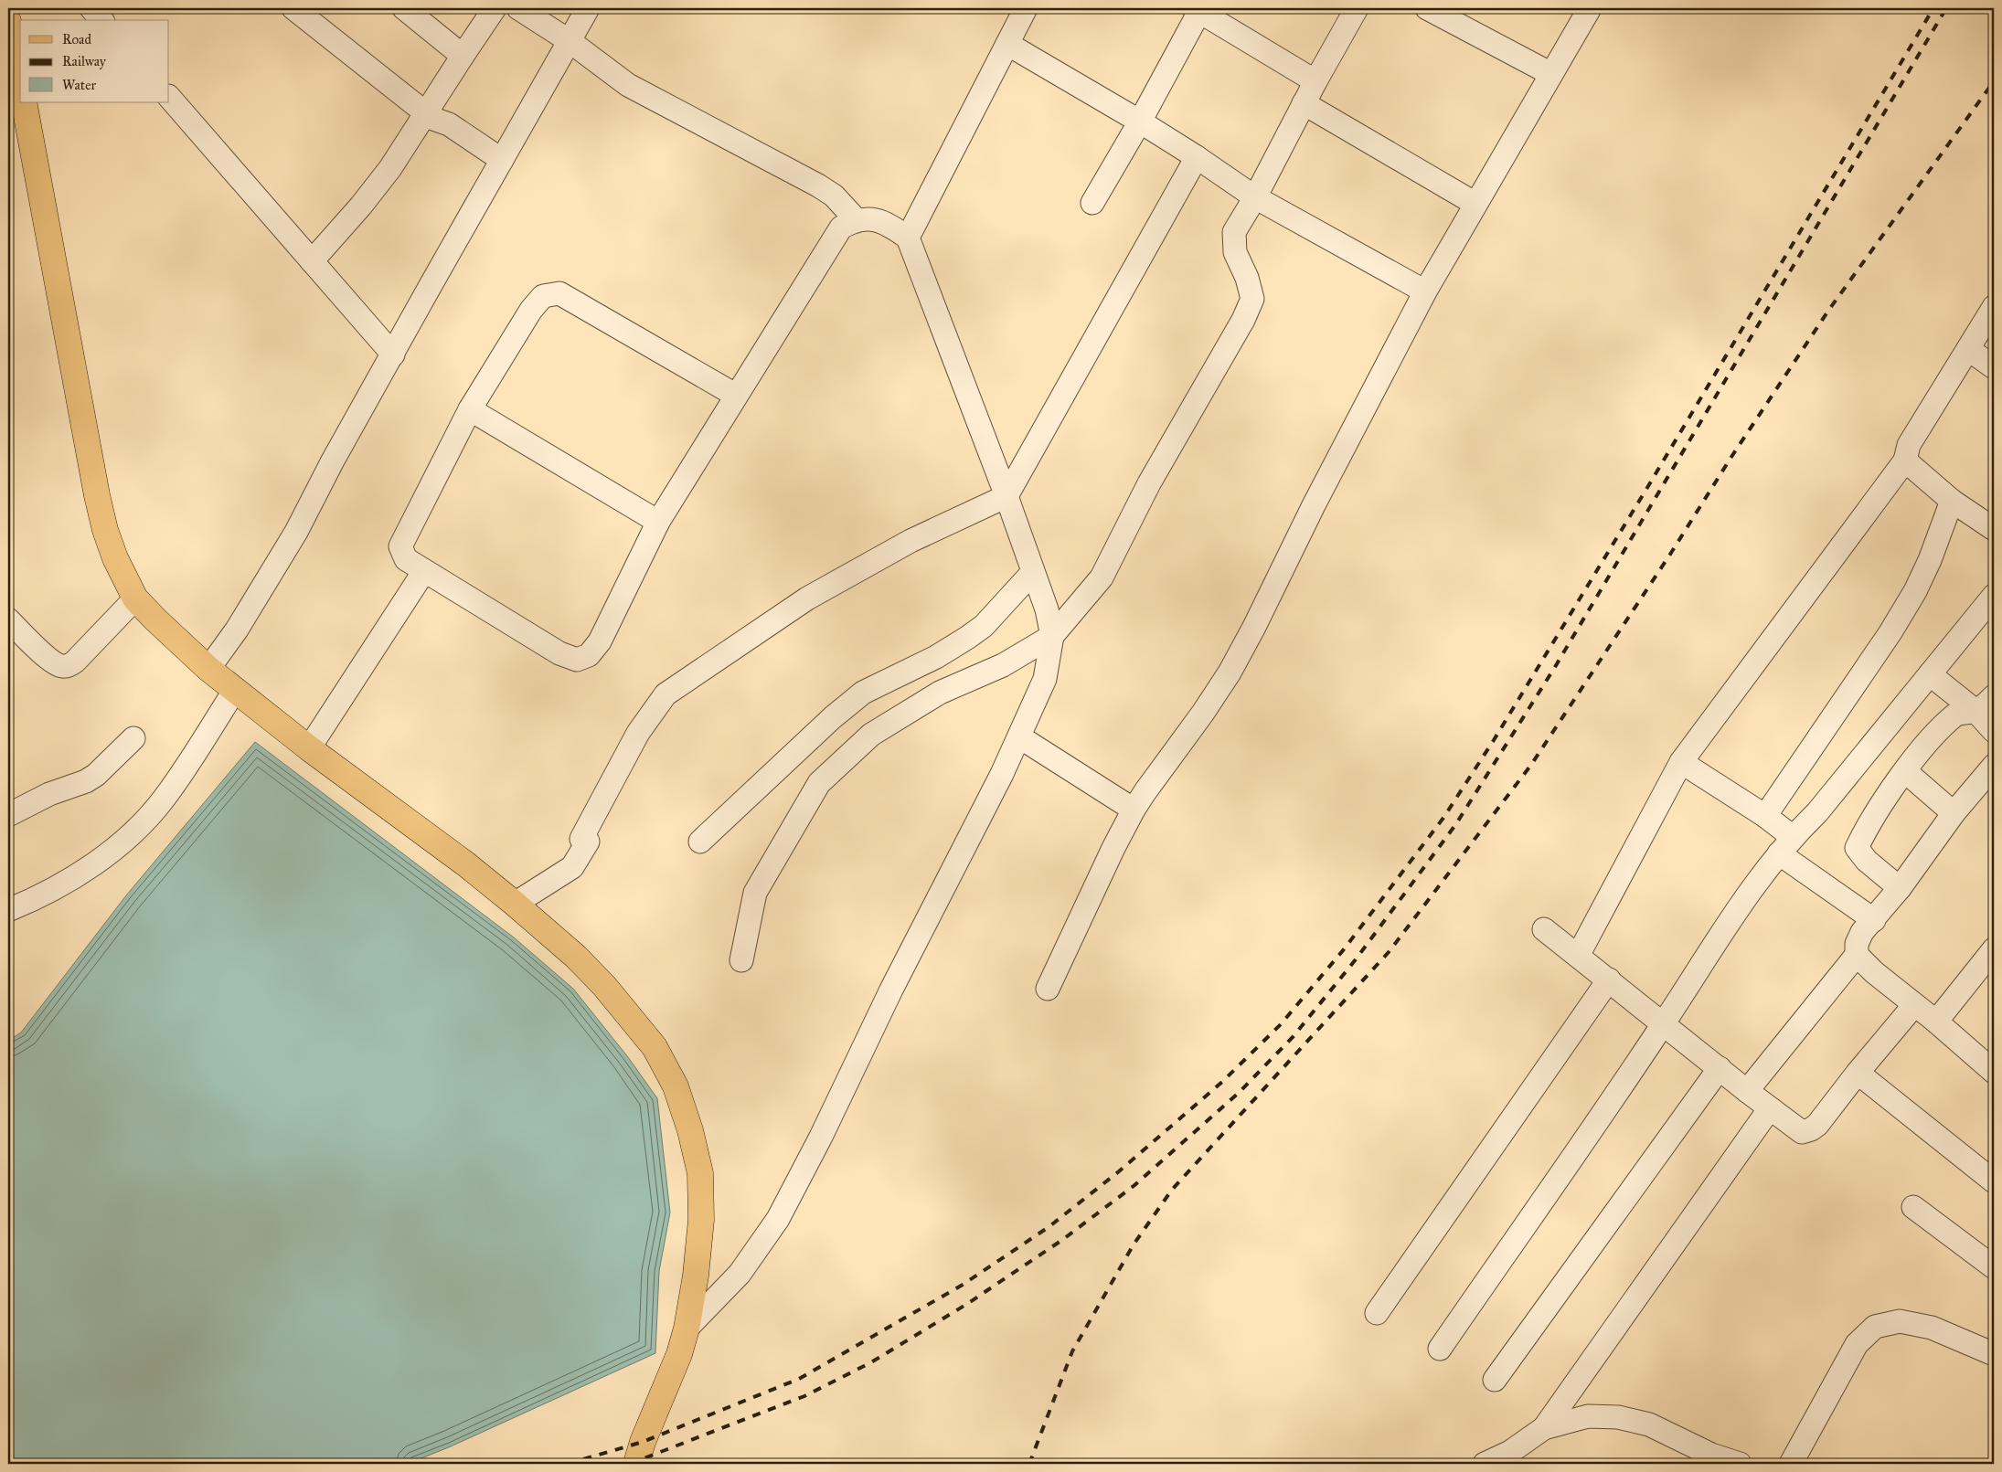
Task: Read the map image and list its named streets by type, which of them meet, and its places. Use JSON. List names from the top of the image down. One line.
{"legend":["Road","Railway","Water"]}
